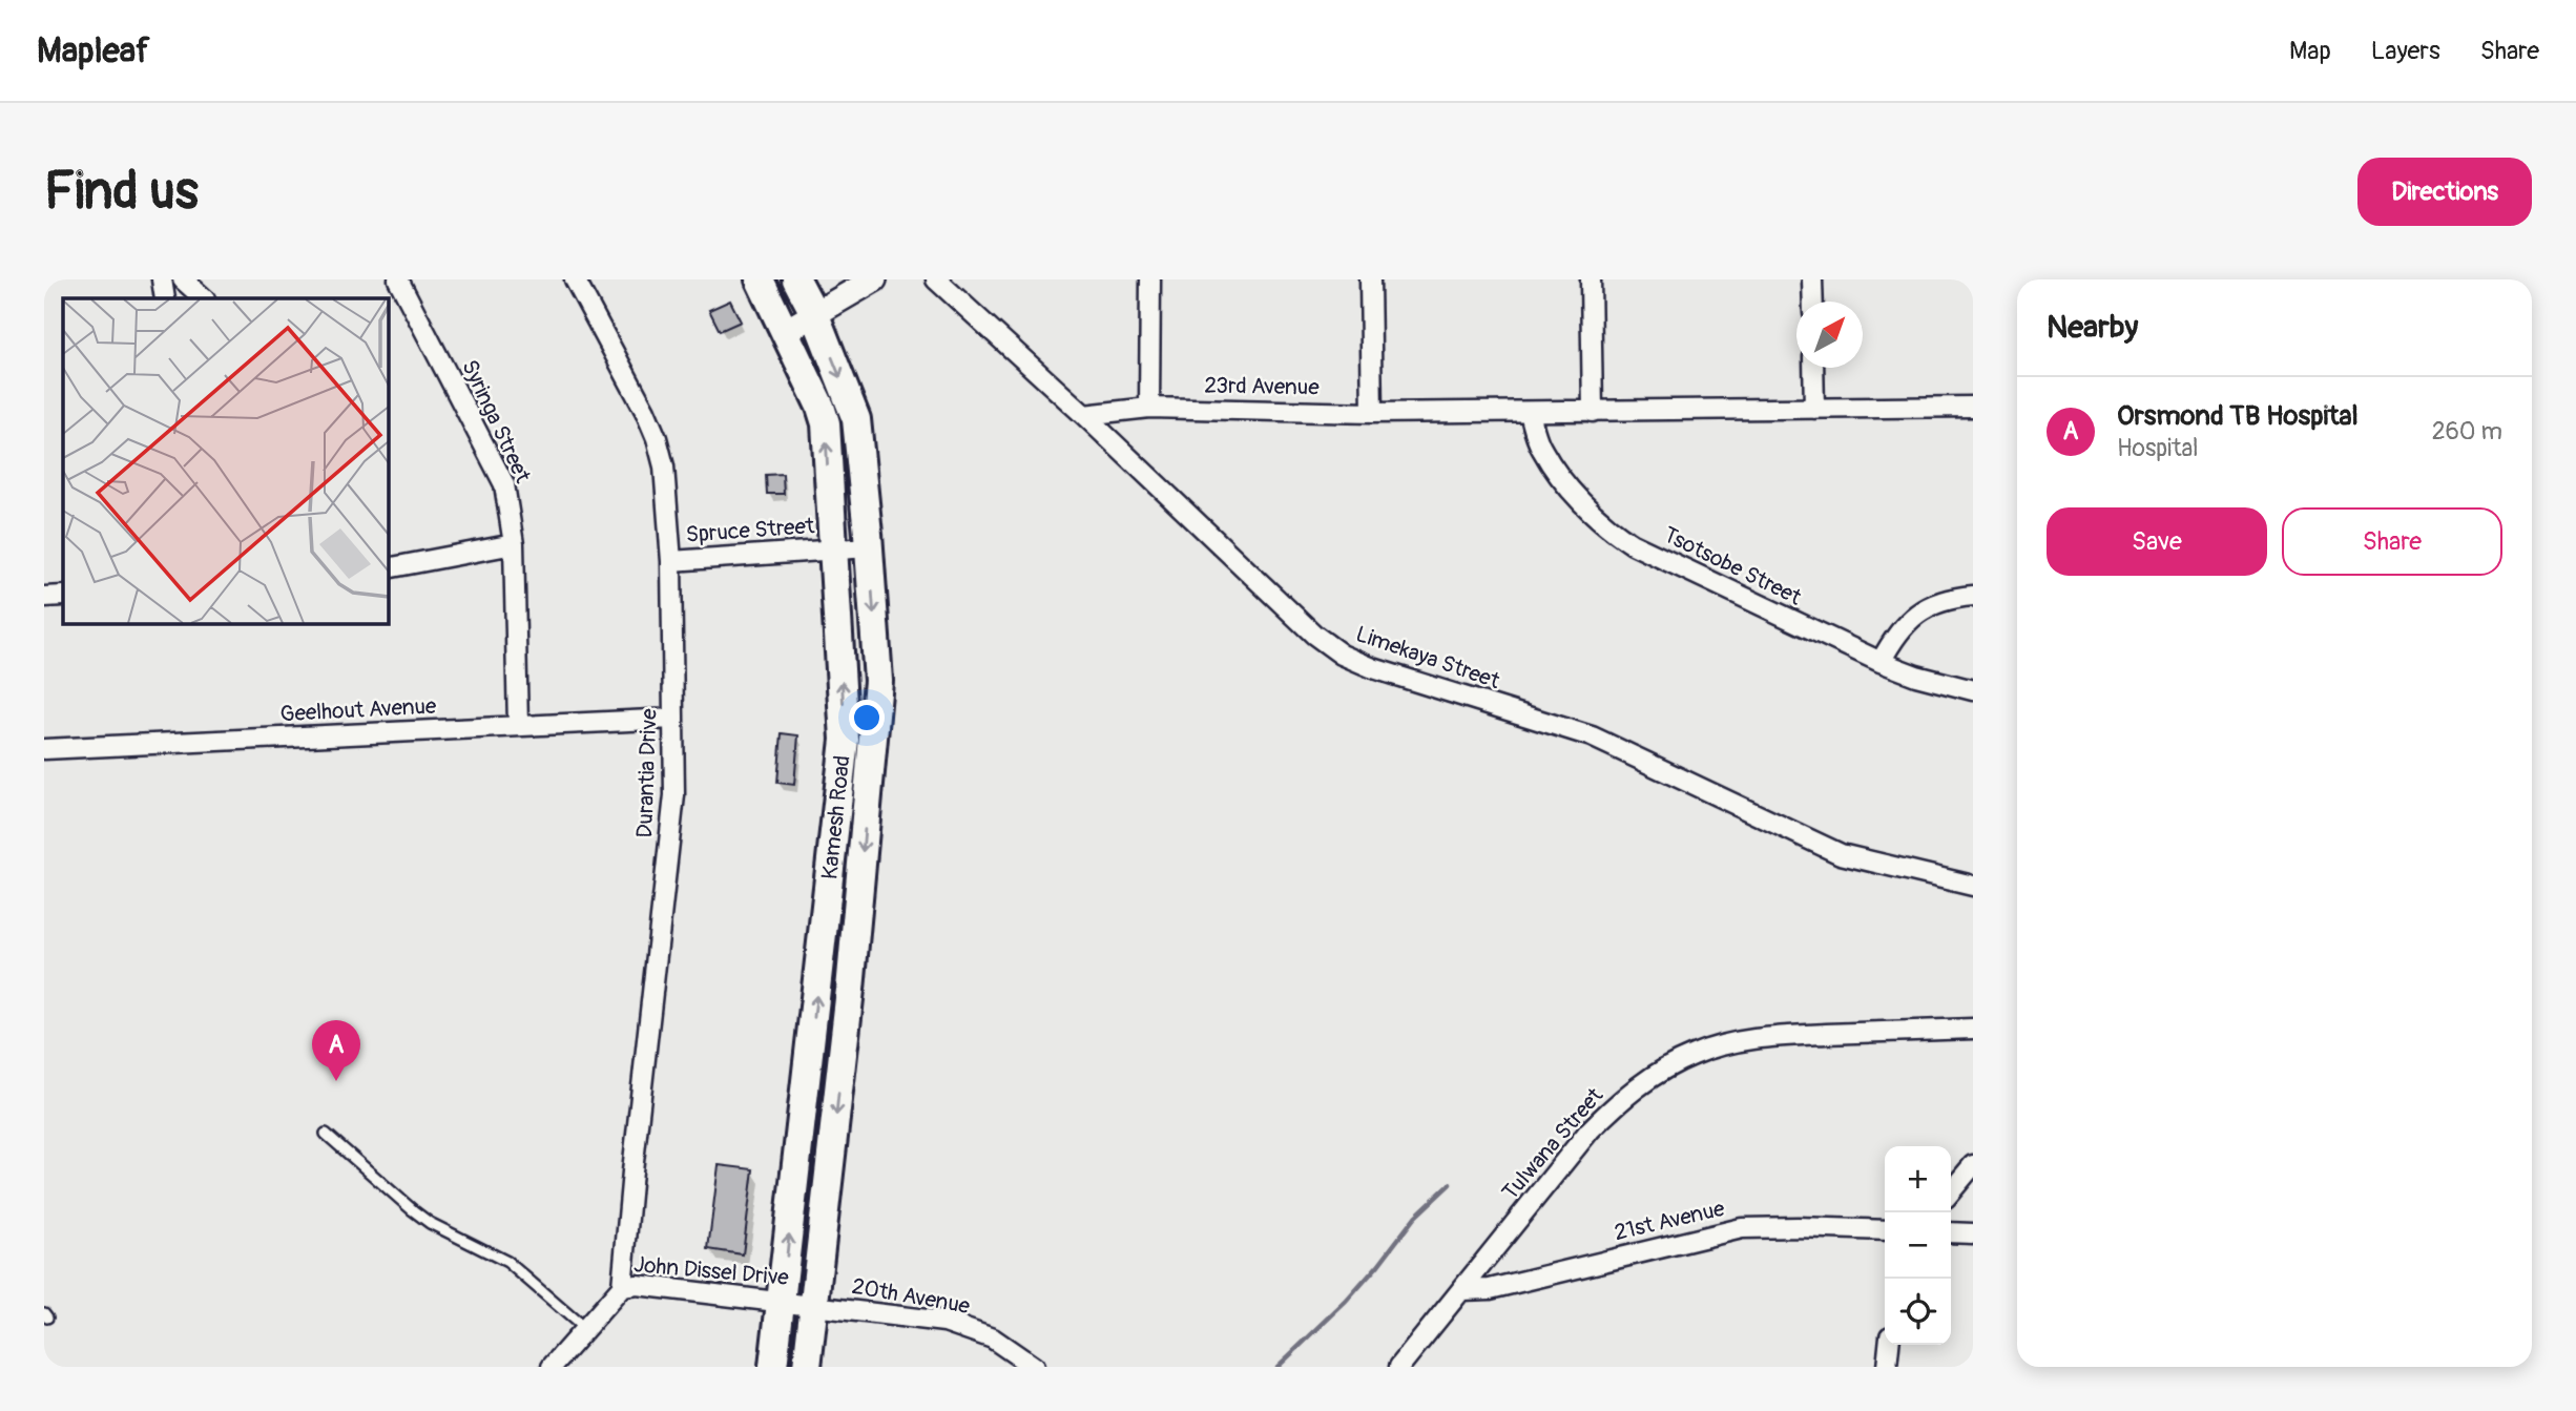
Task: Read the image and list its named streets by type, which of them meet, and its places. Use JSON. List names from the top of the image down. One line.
{"streets":{"main road":["Kamesh Road"],"street":["23rd Avenue","Syringa Street","Spruce Street","Tsotsobe Street","Limekaya Street","Geelhout Avenue","Durantia Drive","Tulwana Street","21st Avenue","John Dissel Drive","20th Avenue"]},"crossings":[["23rd Avenue","Tsotsobe Street"],["23rd Avenue","Limekaya Street"],["Syringa Street","Geelhout Avenue"],["Spruce Street","Durantia Drive"],["Spruce Street","Kamesh Road"],["Geelhout Avenue","Durantia Drive"],["Durantia Drive","John Dissel Drive"],["Kamesh Road","John Dissel Drive"],["Kamesh Road","20th Avenue"],["Tulwana Street","21st Avenue"],["John Dissel Drive","20th Avenue"]],"north":"top right","page":{"header":"Mapleaf","nav":["Map","Layers","Share"],"buttons":["Directions",["Save","Share"]],"title":"Find us","heading":"Nearby","list":[{"mark":"A","name":"Orsmond TB Hospital","note":"Hospital","value":"260 m"}],"pins":"A","map_buttons":["+","−"]}}
